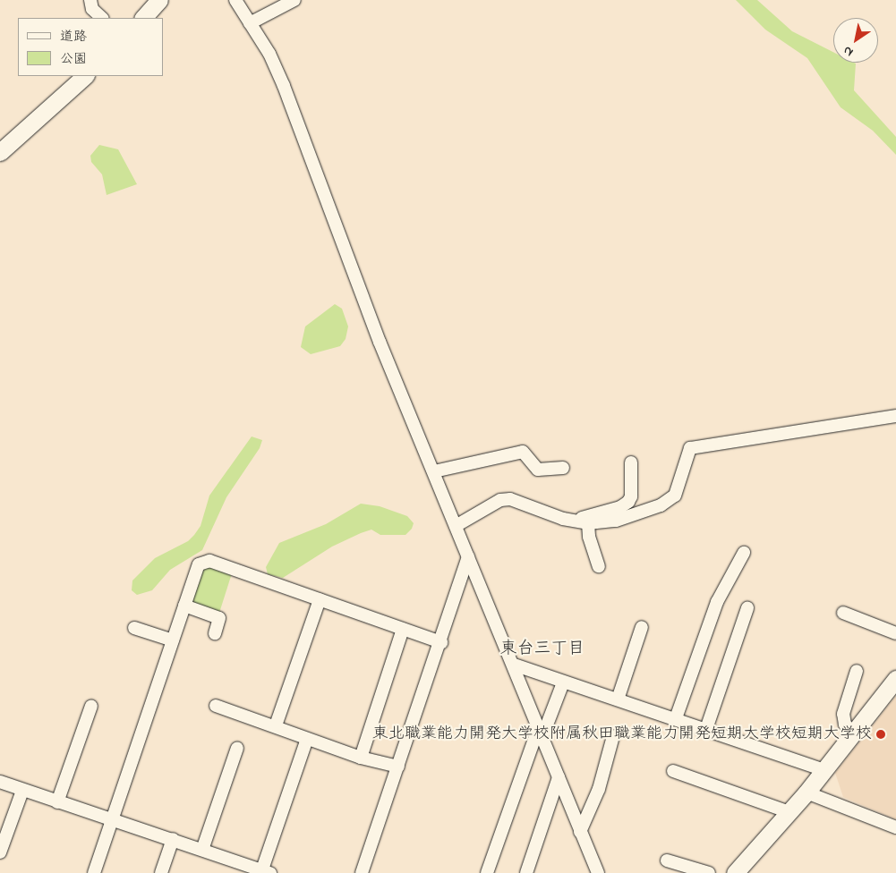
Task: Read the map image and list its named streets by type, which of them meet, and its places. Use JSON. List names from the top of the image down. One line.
{"districts":["東台三丁目"],"places":["東北職業能力開発大学校附属秋田職業能力開発短期大学校短期大学校"],"legend":["道路","公園"],"north":"bottom left"}
